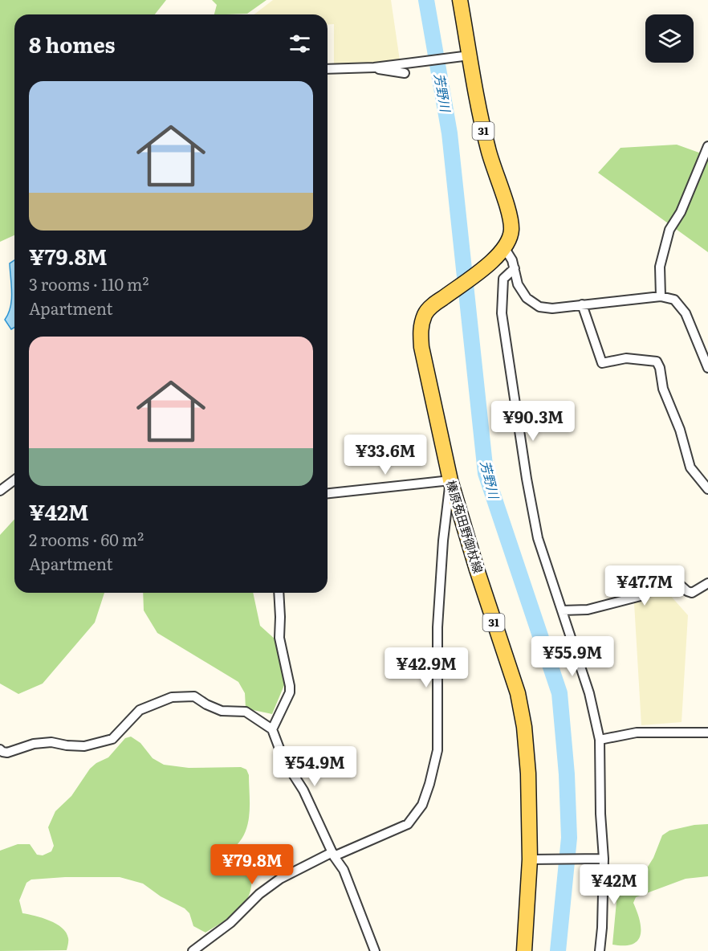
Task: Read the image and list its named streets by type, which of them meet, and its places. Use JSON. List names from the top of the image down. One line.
{"streets":{"main road":["31","榛原菟田野御杖線"]},"crossings":[["31","榛原菟田野御杖線"]],"water":["芳野川"],"page":{"heading":"8 homes","list":[{"name":"¥79.8M","note":"3 rooms · 110 m² · Apartment"},{"name":"¥42M","note":"2 rooms · 60 m² · Apartment"}],"price":["¥90.3M","¥33.6M","¥47.7M","¥55.9M","¥42.9M","¥54.9M","¥79.8M","¥42M"]}}
